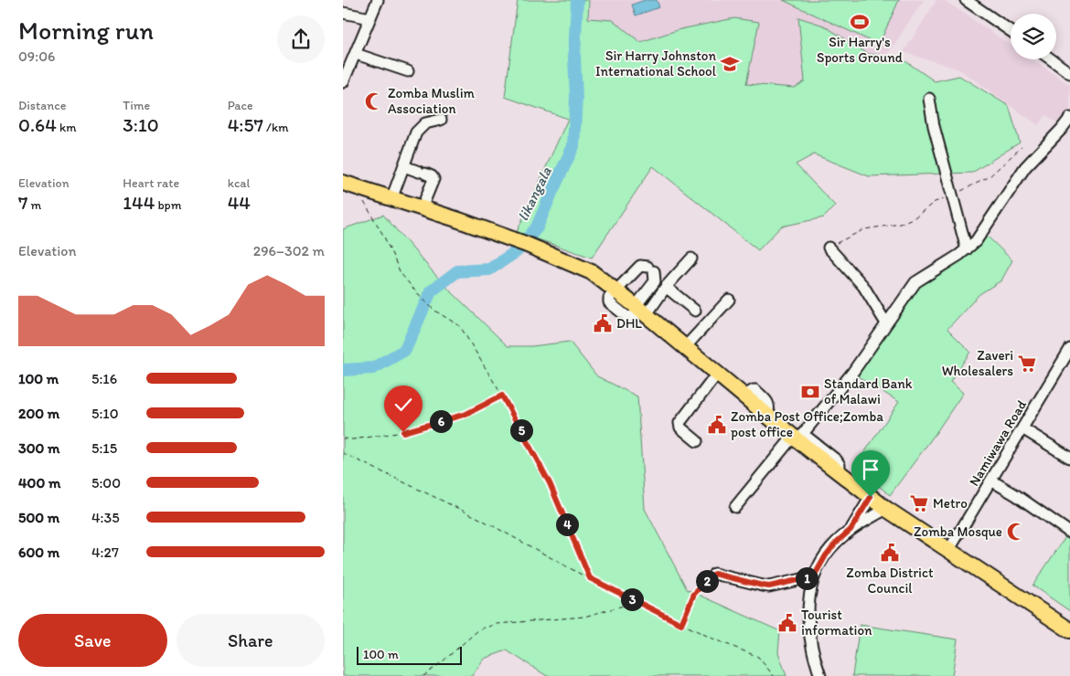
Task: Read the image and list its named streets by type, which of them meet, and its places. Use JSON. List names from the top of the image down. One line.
{"streets":{"street":["Namiwawa Road"]},"water":["likangala"],"places":{"sports":["Sir Harry's Sports Ground"],"school or university":["Sir Harry Johnston International School"],"mosque":["Zomba Muslim Association","Zomba Mosque"],"public building":["DHL","Zomba Post Office;Zomba post office","Zomba District Council","Tourist information"],"supermarket":["Zaveri Wholesalers","Metro"],"bank":["Standard Bank of Malawi"]},"scale_bar":"100 m","page":{"heading":["Morning run","09:06"],"stats":[["Distance","0.64 km"],["Time","3:10"],["Pace","4:57 /km"],["Elevation","7 m"],["Heart rate","144 bpm"],["kcal","44"]],"chart":["Elevation","296–302 m"],"list":[{"name":"100 m","note":"5:16"},{"name":"200 m","note":"5:10"},{"name":"300 m","note":"5:15"},{"name":"400 m","note":"5:00"},{"name":"500 m","note":"4:35"},{"name":"600 m","note":"4:27"}],"pins":["6","5","4","1","2","3"],"buttons":["Save","Share"],"scale":"100 m"}}
